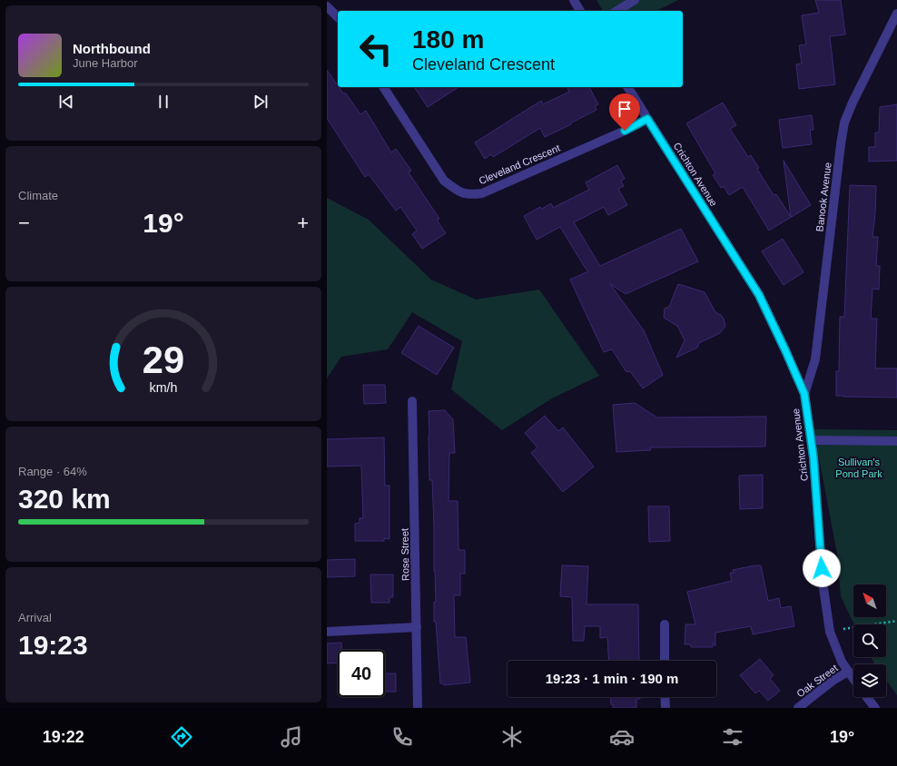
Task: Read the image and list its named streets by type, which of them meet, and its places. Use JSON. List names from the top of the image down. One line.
{"streets":{"street":["Cleveland Crescent","Crichton Avenue","Banook Avenue","Rose Street","Oak Street"]},"crossings":[["Cleveland Crescent","Crichton Avenue"],["Crichton Avenue","Banook Avenue"],["Crichton Avenue","Oak Street"]],"parks":["Sullivan's Pond Park"],"north":"top left","page":{"turn":["180 m","Cleveland Crescent"],"song":["Northbound","June Harbor"],"tile":["Climate",["Range · 64%","320 km"],["Arrival","19:23"]],"heat":["−","19°","+"],"limit":"40","trip":"19:23 · 1 min · 190 m","tabs":["19:22","19°"],"gauge":["29","km/h"]}}
